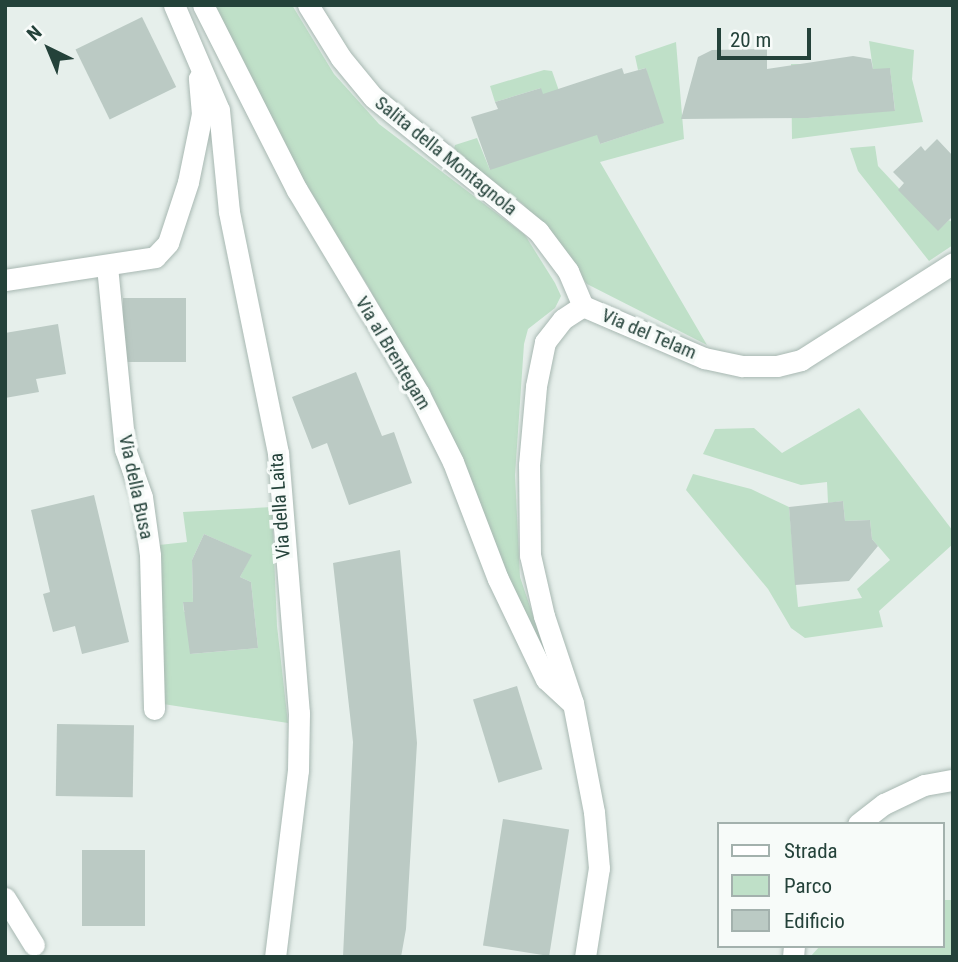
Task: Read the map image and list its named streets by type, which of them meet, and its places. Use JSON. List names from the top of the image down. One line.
{"streets":{"street":["Salita della Montagnola","Via del Telam","Via al Brentegam","Via della Busa","Via della Laita"]},"crossings":[["Salita della Montagnola","Via del Telam"],["Via del Telam","Via al Brentegam"]],"legend":["Strada","Parco","Edificio"],"scale_bar":"20 m","north":"top left"}
